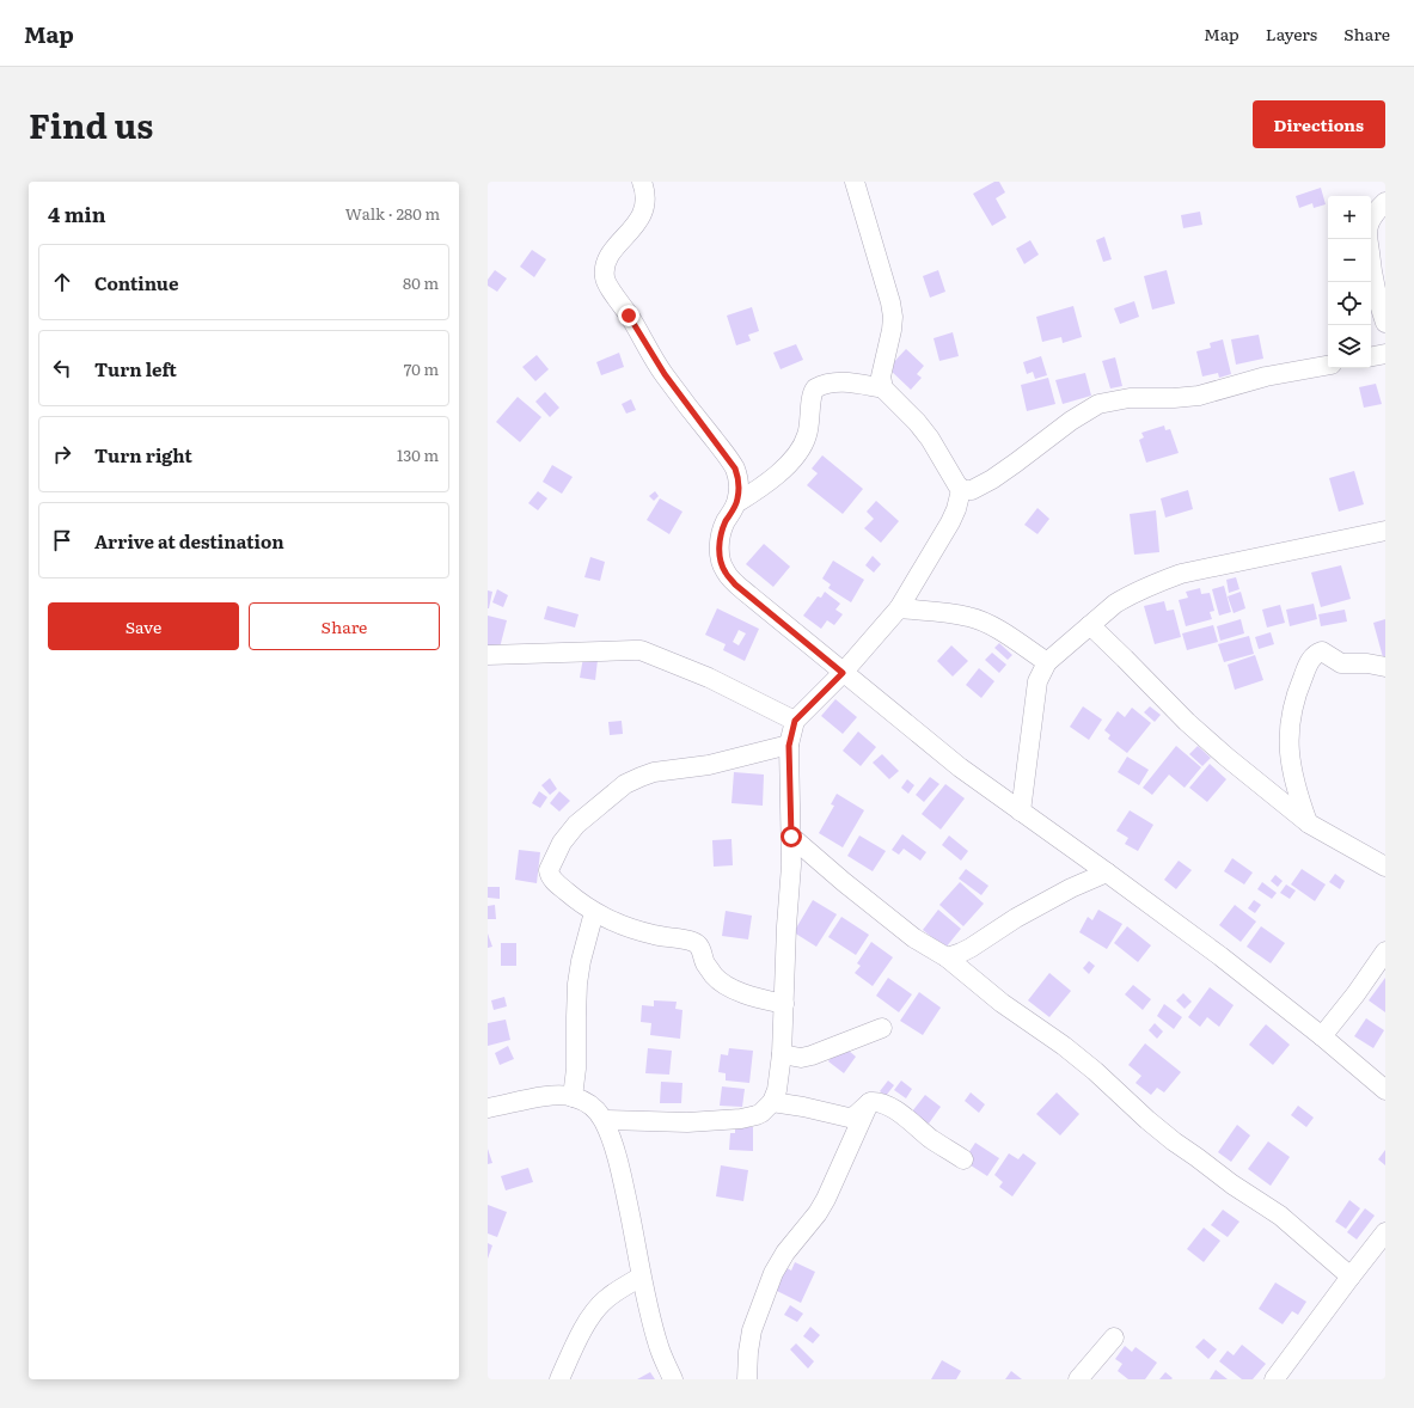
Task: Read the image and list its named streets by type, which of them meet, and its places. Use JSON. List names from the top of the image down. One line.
{"page":{"header":"Map","nav":["Map","Layers","Share"],"title":"Find us","buttons":["Directions",["Save","Share"]],"heading":["4 min","Walk · 280 m"],"map_buttons":["+","−"],"list":[["Continue","80 m"],["Turn left","70 m"],["Turn right","130 m"],"Arrive at destination"]}}
